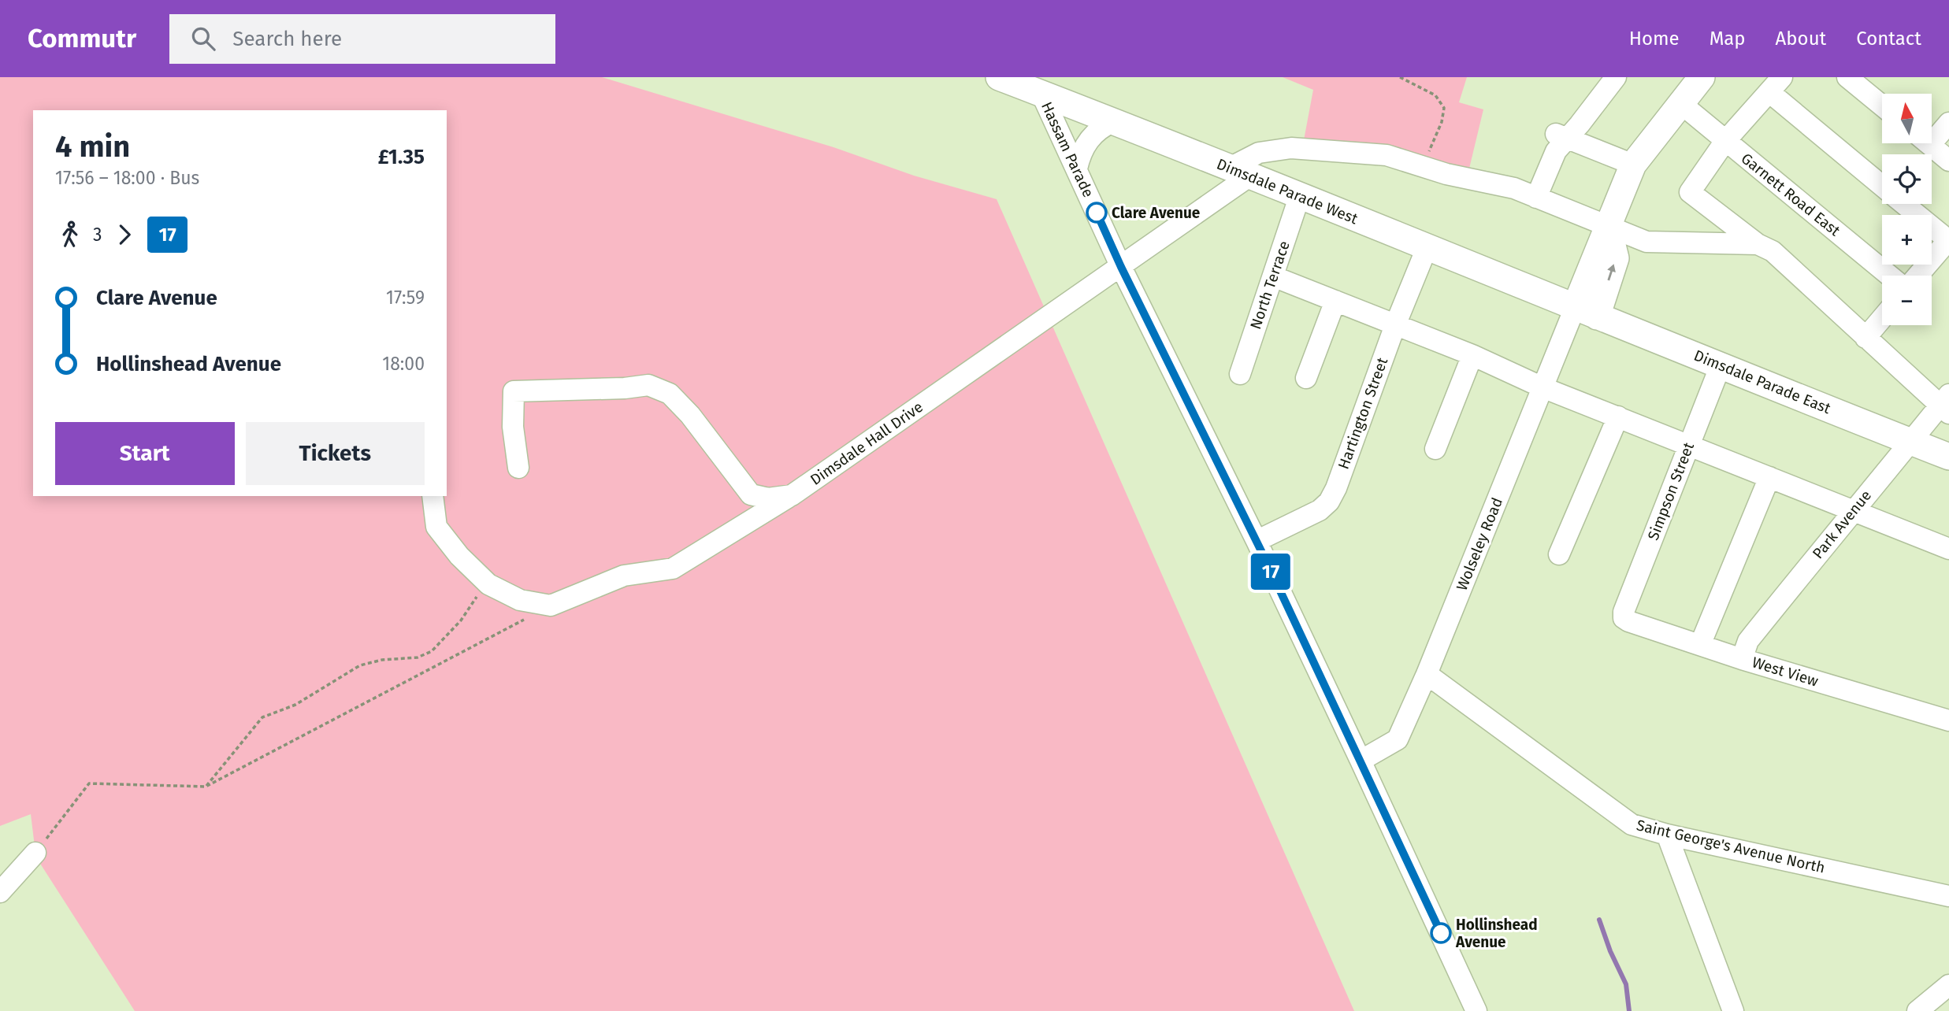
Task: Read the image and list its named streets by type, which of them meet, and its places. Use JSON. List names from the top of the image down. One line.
{"streets":{"main road":["Dimsdale Parade West","Dimsdale Parade East"],"street":["Hassam Parade","Garnett Road East","North Terrace","Hartington Street","Dimsdale Hall Drive","Simpson Street","Park Avenue","Wolseley Road","West View","Saint George's Avenue North"]},"crossings":[["Hassam Parade","Dimsdale Parade West"],["Hassam Parade","Hartington Street"],["Hassam Parade","Dimsdale Hall Drive"],["Hassam Parade","Wolseley Road"],["Dimsdale Parade West","North Terrace"],["Dimsdale Parade West","Dimsdale Parade East"],["Dimsdale Parade West","Hartington Street"],["Dimsdale Parade West","Dimsdale Hall Drive"],["Dimsdale Parade West","Wolseley Road"],["Dimsdale Parade East","Simpson Street"],["Dimsdale Parade East","Park Avenue"],["Dimsdale Parade East","Wolseley Road"],["Simpson Street","West View"],["Park Avenue","West View"],["Wolseley Road","Saint George's Avenue North"]],"places":["Clare Avenue","Hollinshead Avenue"],"lines":["bus line 17"],"north":"top","page":{"header":"Commutr","search":"Search here","nav":["Home","Map","About","Contact"],"on_map":"17","map_buttons":["+","−"],"heading":["4 min","17:56 – 18:00 · Bus","£1.35"],"legs":["3","17"],"list":[{"name":"Clare Avenue","value":"17:59"},{"name":"Hollinshead Avenue","value":"18:00"}],"buttons":["Start","Tickets"]}}
